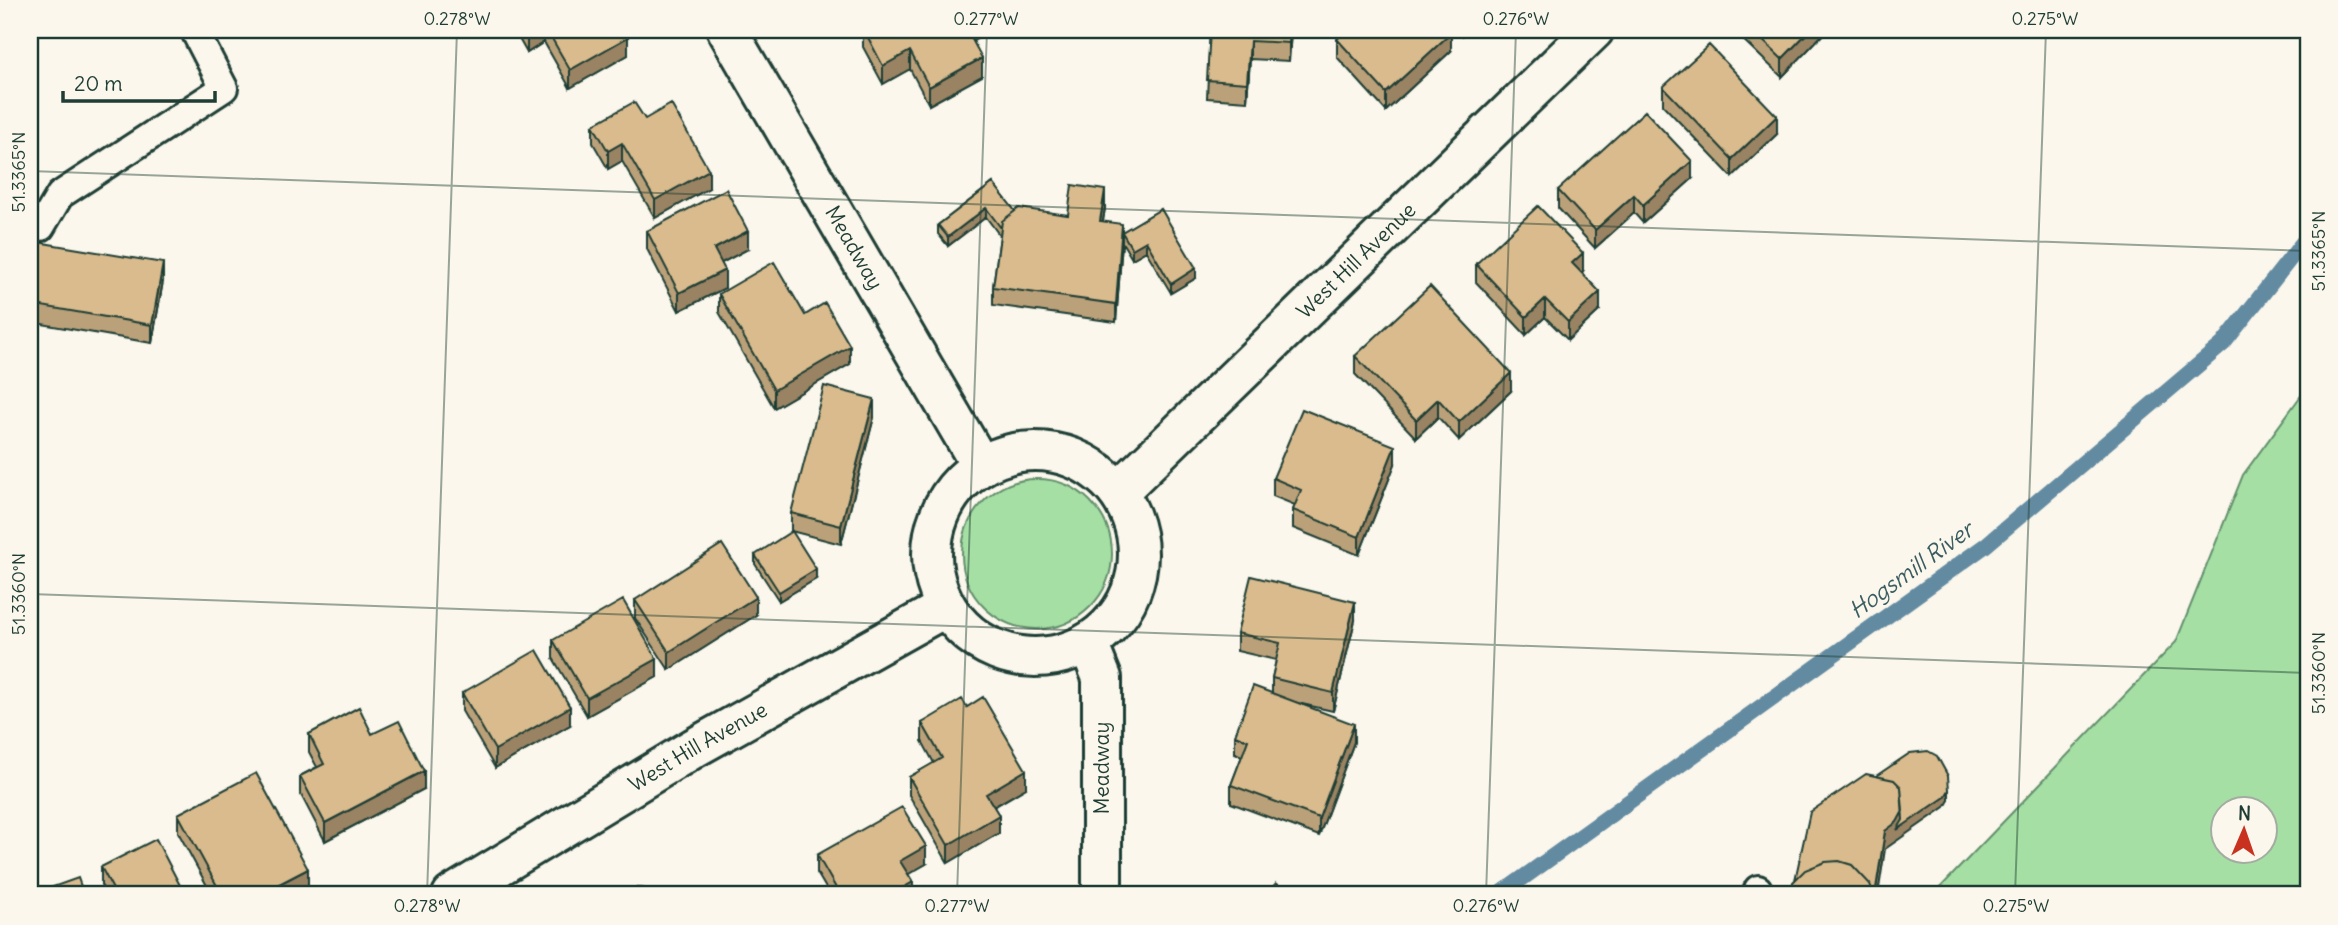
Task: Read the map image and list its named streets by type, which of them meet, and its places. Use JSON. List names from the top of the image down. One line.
{"streets":{"street":["Meadway","West Hill Avenue"]},"crossings":[["Meadway","West Hill Avenue"]],"water":["Hogsmill River"],"scale_bar":"20 m","north":"top","coordinates":["0.278°W","0.277°W","0.276°W","0.275°W","51.3365°N","51.3360°N"]}
